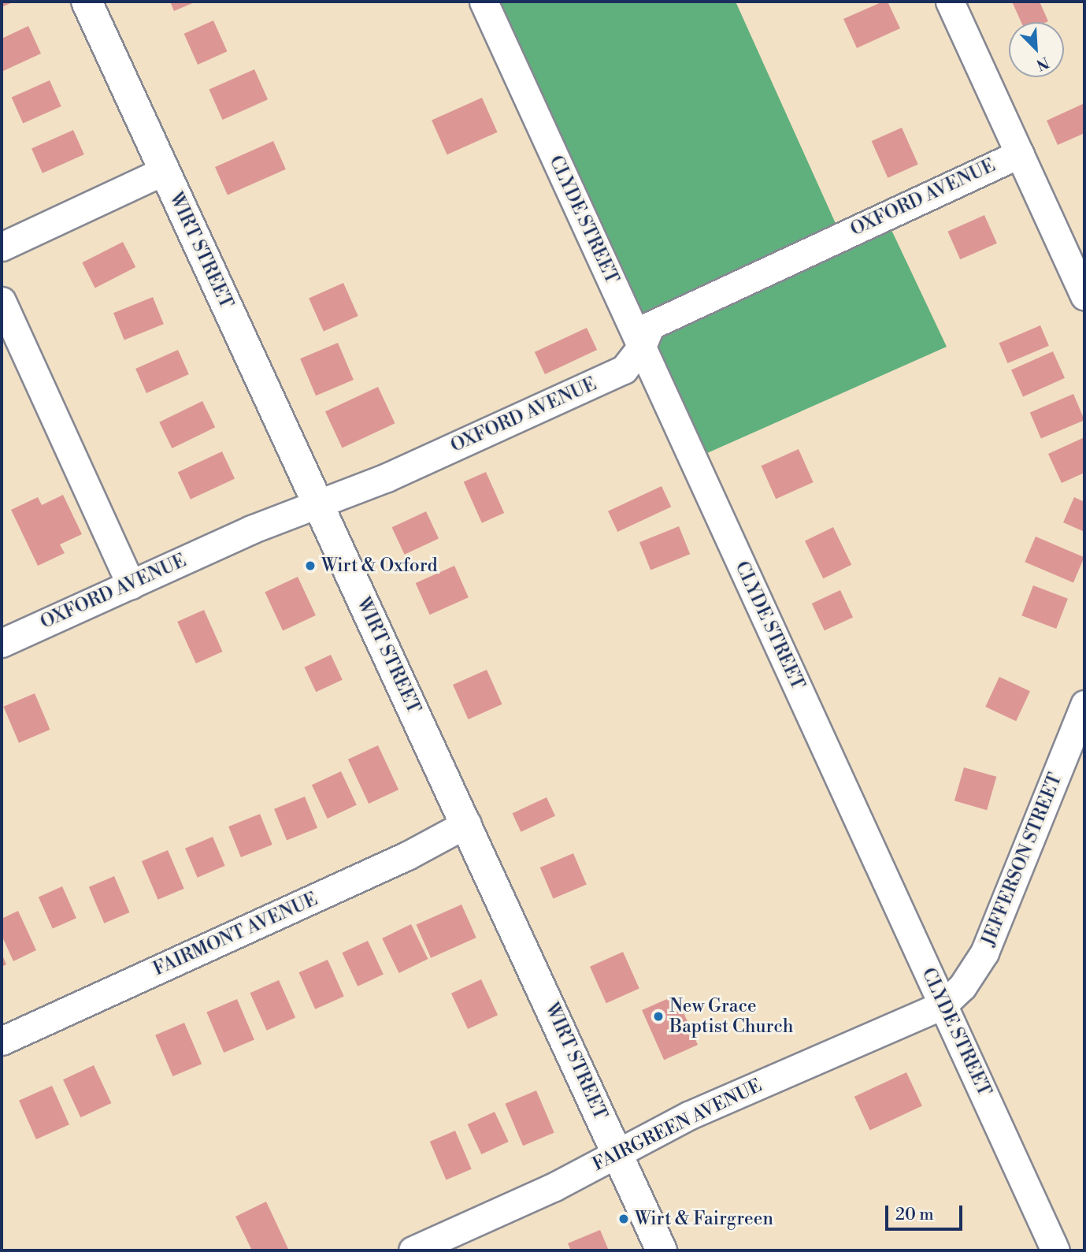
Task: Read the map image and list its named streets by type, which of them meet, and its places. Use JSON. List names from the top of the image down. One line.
{"streets":{"main road":["WIRT STREET"],"street":["OXFORD AVENUE","CLYDE STREET","JEFFERSON STREET","FAIRMONT AVENUE","FAIRGREEN AVENUE"]},"crossings":[["OXFORD AVENUE","CLYDE STREET"],["OXFORD AVENUE","WIRT STREET"],["CLYDE STREET","JEFFERSON STREET"],["CLYDE STREET","FAIRGREEN AVENUE"],["WIRT STREET","FAIRMONT AVENUE"],["WIRT STREET","FAIRGREEN AVENUE"],["JEFFERSON STREET","FAIRGREEN AVENUE"]],"places":["Wirt & Oxford","New Grace Baptist Church","Wirt & Fairgreen"],"scale_bar":"20 m","north":"bottom right"}
